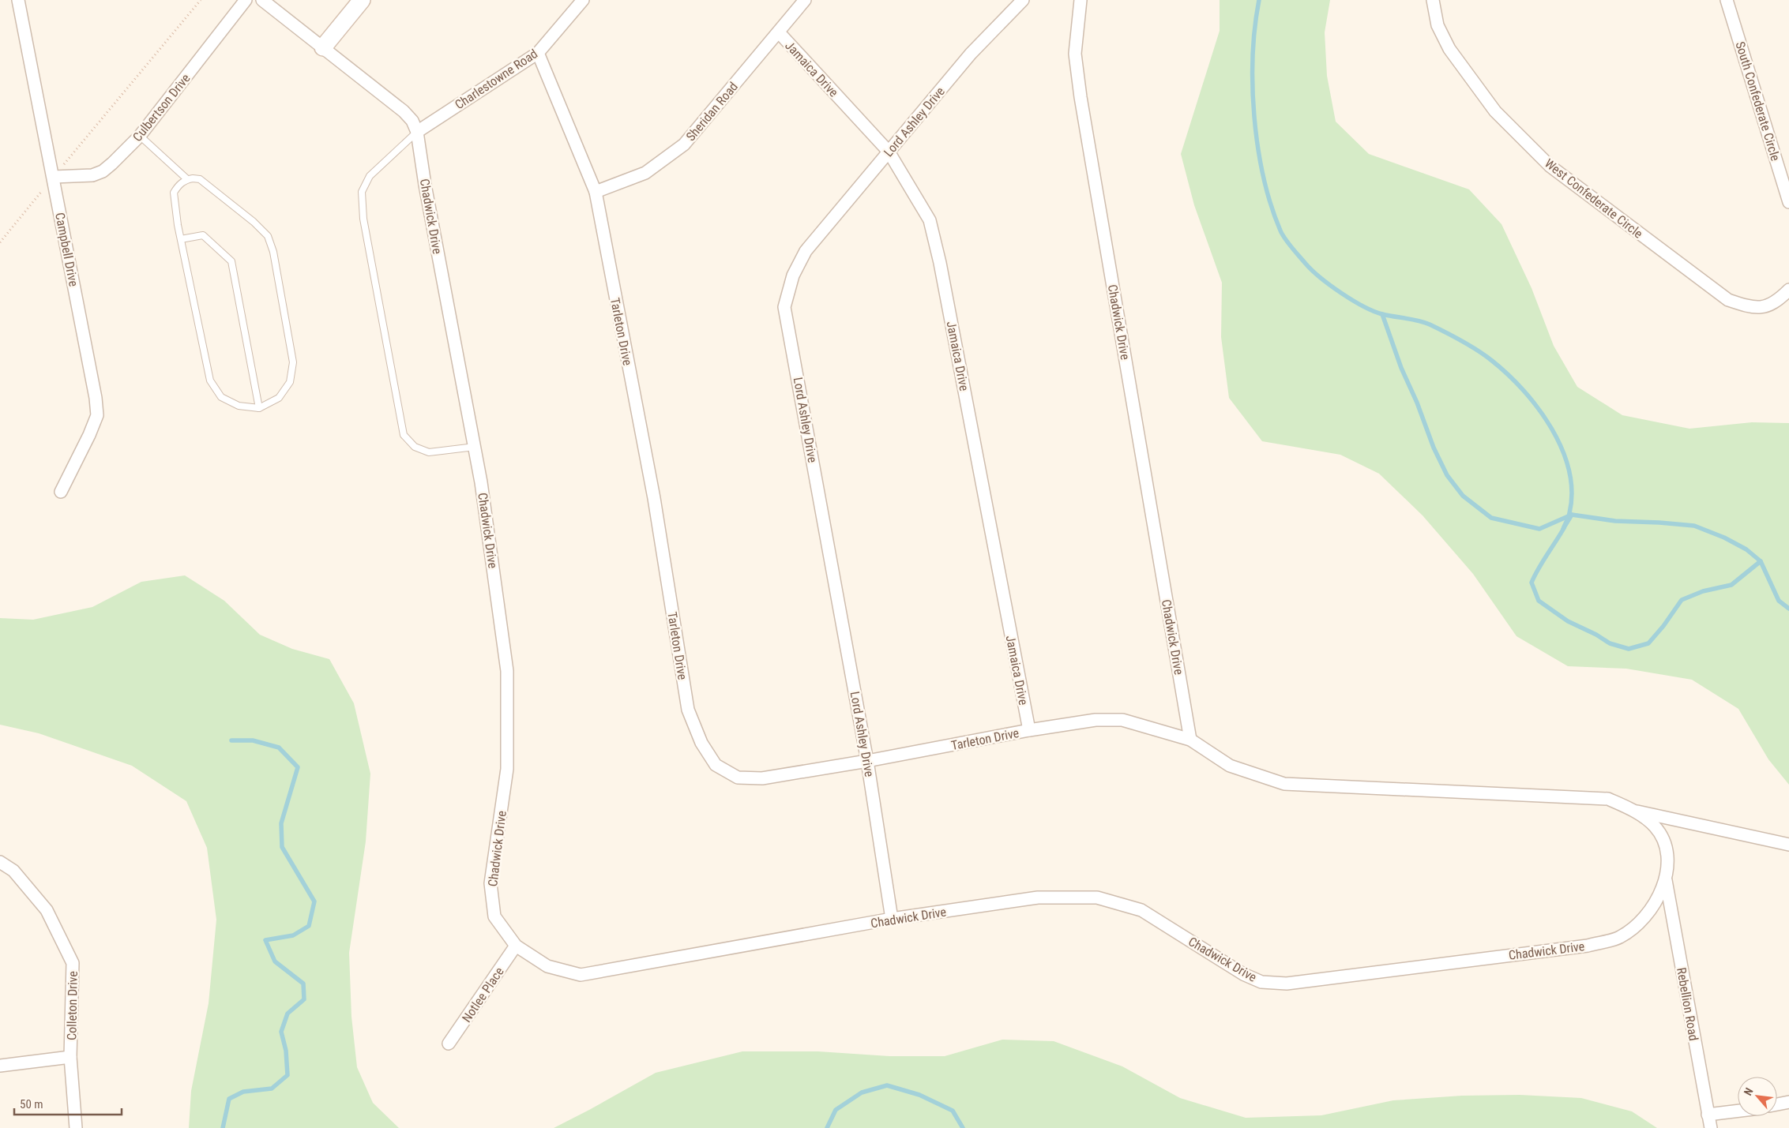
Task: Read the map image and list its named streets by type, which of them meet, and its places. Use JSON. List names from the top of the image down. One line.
{"streets":{"street":["Jamaica Drive","Charlestowne Road","South Confederate Circle","Culbertson Drive","Sheridan Road","Lord Ashley Drive","West Confederate Circle","Chadwick Drive","Campbell Drive","Tarleton Drive","Notlee Place","Rebellion Road","Colleton Drive"]},"crossings":[["Jamaica Drive","Sheridan Road"],["Jamaica Drive","Lord Ashley Drive"],["Jamaica Drive","Tarleton Drive"],["Charlestowne Road","Chadwick Drive"],["Charlestowne Road","Tarleton Drive"],["Culbertson Drive","Campbell Drive"],["Sheridan Road","Tarleton Drive"],["Lord Ashley Drive","Chadwick Drive"],["Lord Ashley Drive","Tarleton Drive"],["Chadwick Drive","Tarleton Drive"],["Chadwick Drive","Notlee Place"],["Chadwick Drive","Rebellion Road"]],"scale_bar":"50 m","north":"top left"}
